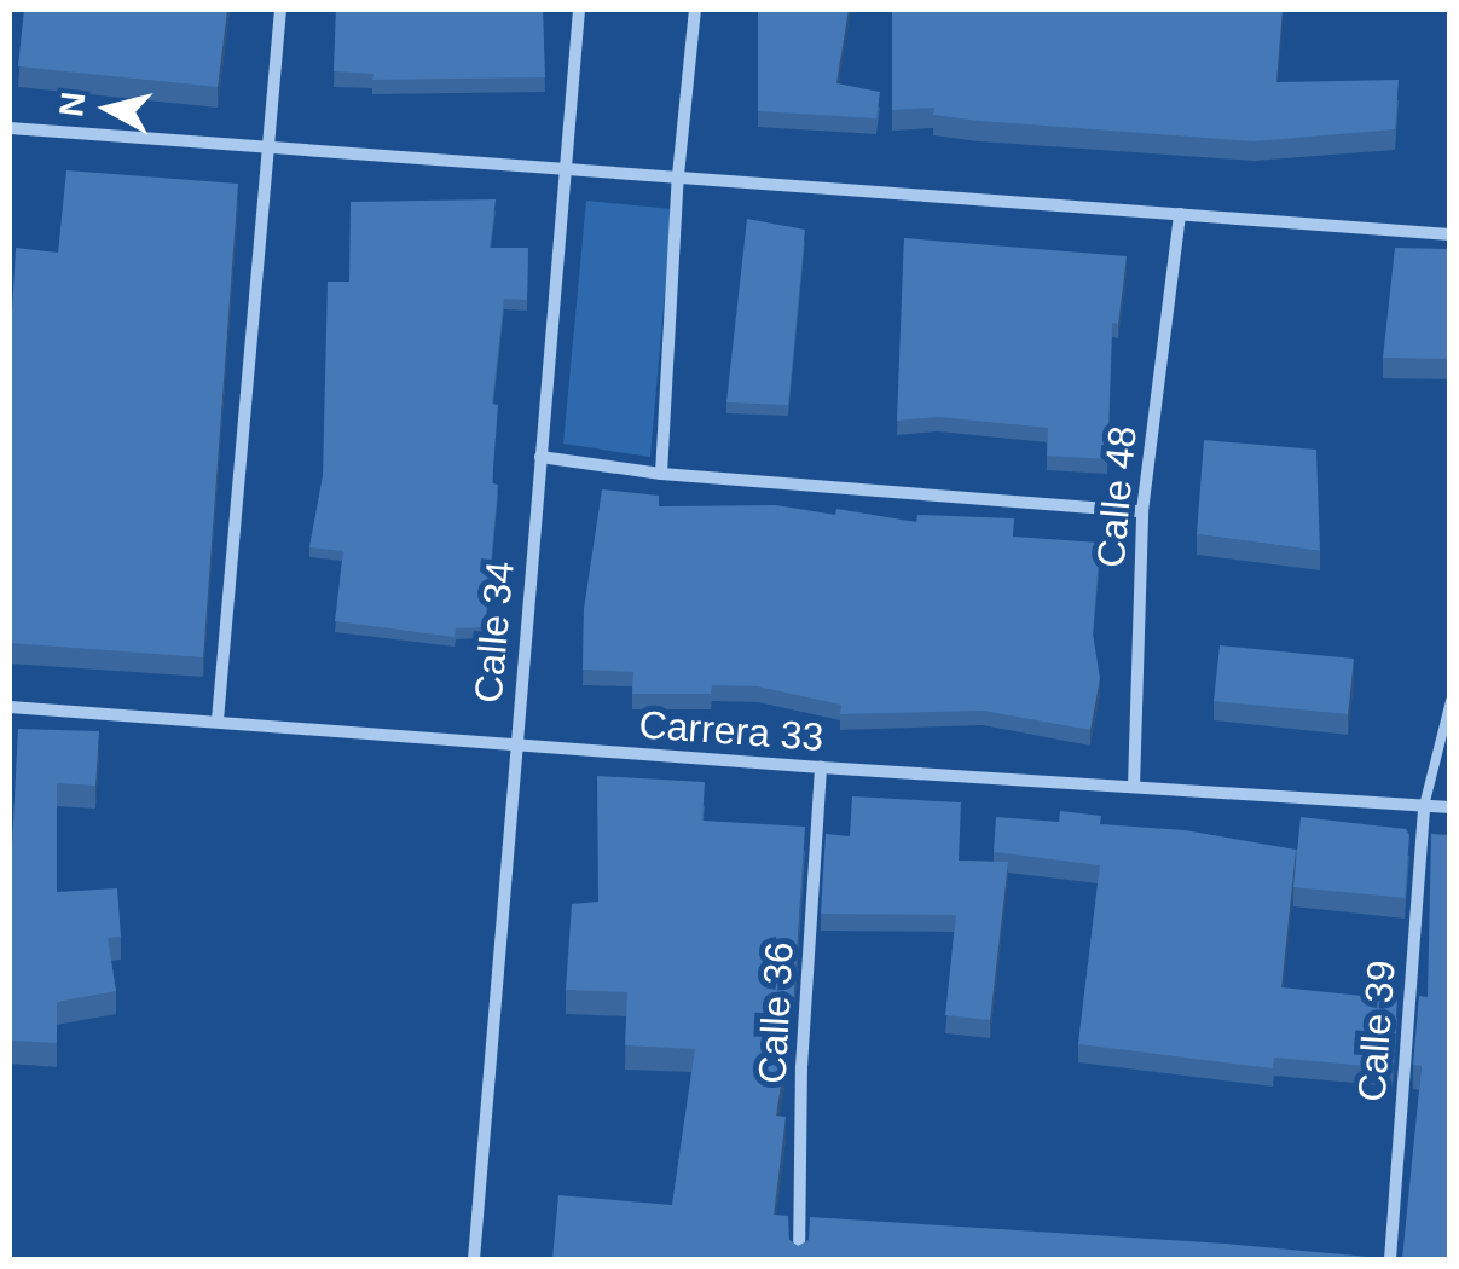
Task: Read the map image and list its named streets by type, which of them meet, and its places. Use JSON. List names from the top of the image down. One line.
{"streets":{"street":["Calle 48","Calle 34","Carrera 33","Calle 36","Calle 39"]},"crossings":[["Calle 48","Carrera 33"],["Calle 34","Carrera 33"],["Carrera 33","Calle 36"],["Carrera 33","Calle 39"]],"north":"left"}
